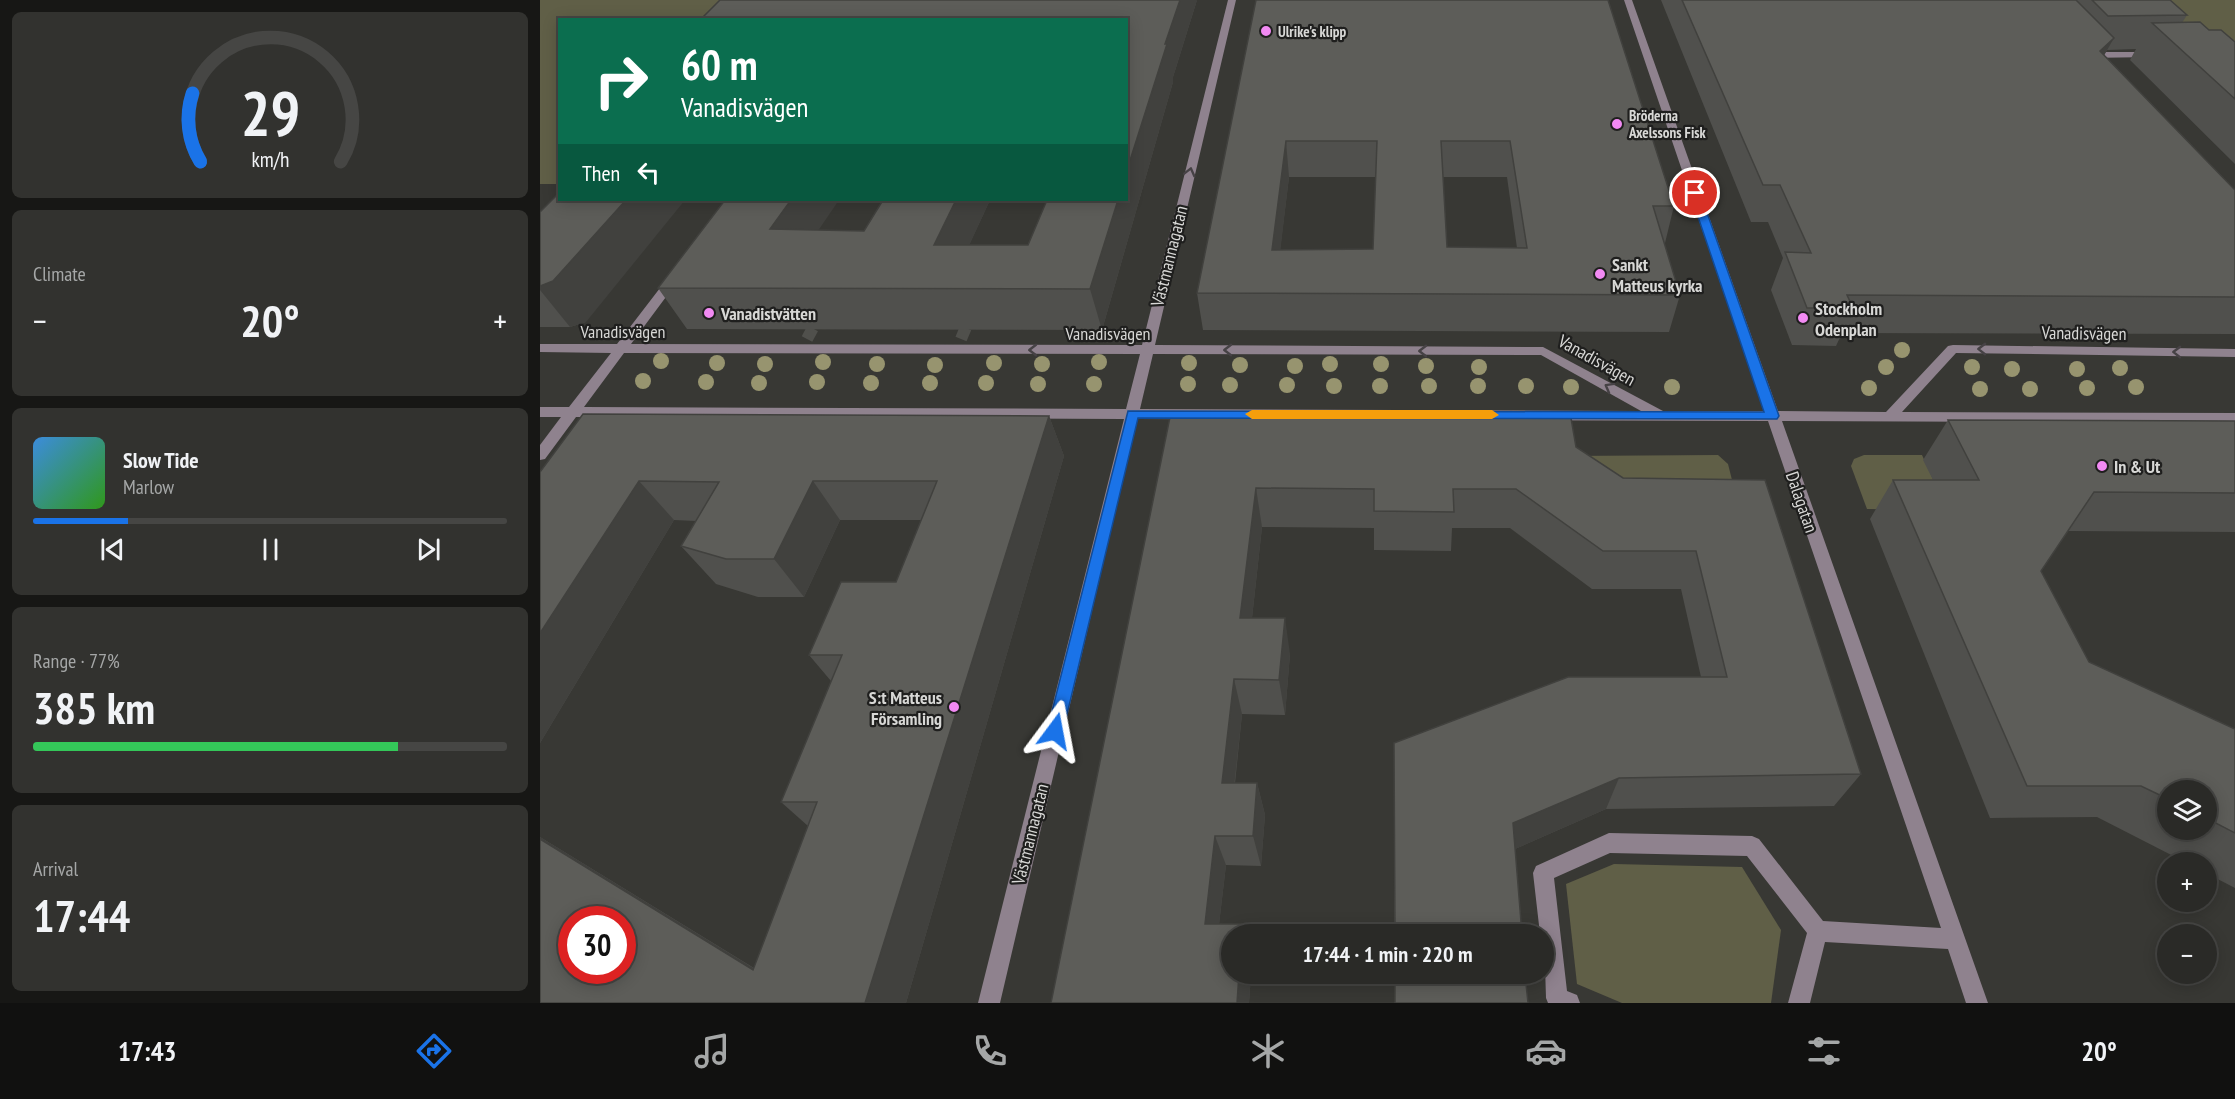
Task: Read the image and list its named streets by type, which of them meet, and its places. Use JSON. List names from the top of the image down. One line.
{"streets":{"street":["Västmannagatan","Vanadisvägen","Dalagatan"]},"crossings":[["Västmannagatan","Vanadisvägen"],["Vanadisvägen","Dalagatan"]],"one_way":["Västmannagatan"],"places":["Ulrike's klipp","Bröderna Axelssons Fisk","Sankt Matteus kyrka","Vanadistvätten","Stockholm Odenplan","In & Ut","S:t Matteus Församling"],"page":{"turn":["60 m","Vanadisvägen"],"then":"Then","tile":["Climate",["Range · 77%","385 km"],["Arrival","17:44"]],"heat":["−","20°","+"],"song":["Slow Tide","Marlow"],"map_buttons":["+","−"],"limit":"30","trip":"17:44 · 1 min · 220 m","tabs":["17:43","20°"],"gauge":["29","km/h"]}}
